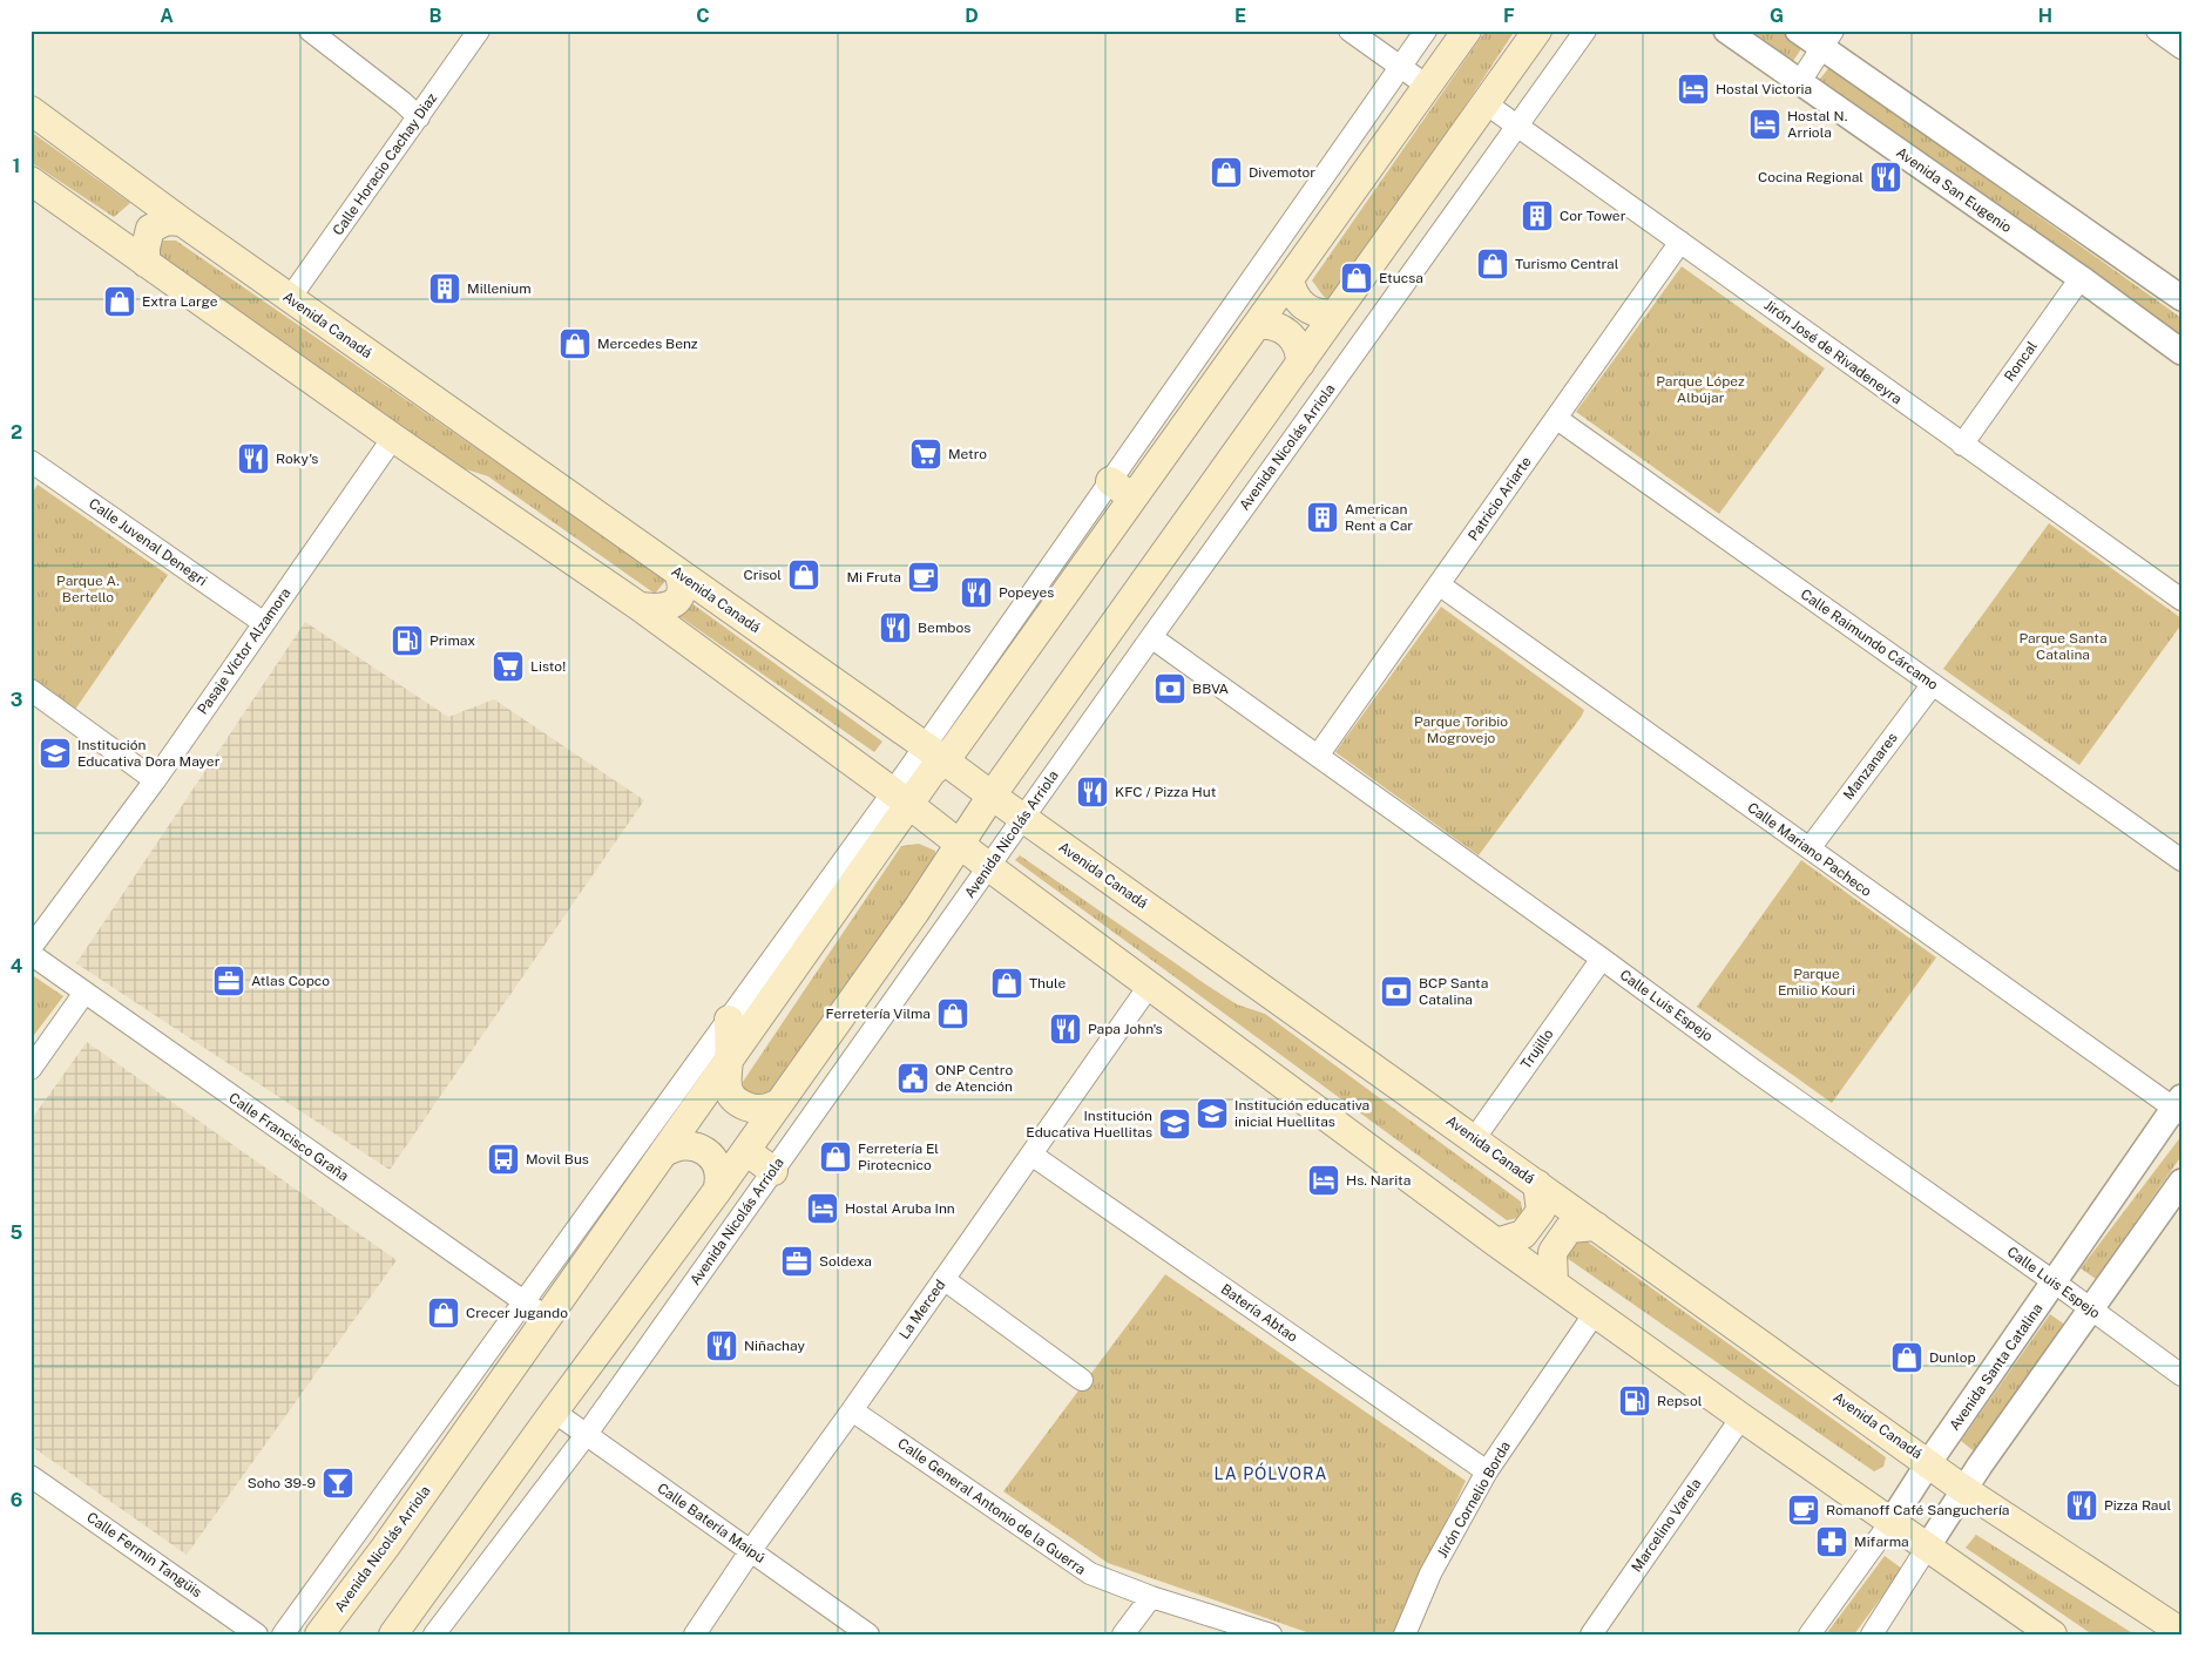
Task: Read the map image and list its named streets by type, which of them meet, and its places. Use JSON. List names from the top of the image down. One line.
{"streets":{"main road":["Avenida Canadá","Avenida Nicolás Arriola"],"street":["Calle Horacio Cachay Diaz","Avenida San Eugenio","Jirón José de Rivadeneyra","Roncal","Patricio Ariarte","Calle Juvenal Denegri","Calle Raimundo Cárcamo","Pasaje Víctor Alzamora","Manzanares","Calle Mariano Pacheco","Calle Luis Espejo","Trujillo","Calle Francisco Graña","La Merced","Batería Abtao","Avenida Santa Catalina","Jirón Cornelio Borda","Calle General Antonio de la Guerra","Calle Batería Maipú","Marcelino Varela","Calle Fermín Tangüis"]},"crossings":[["Calle Horacio Cachay Diaz","Avenida Canadá"],["Avenida San Eugenio","Roncal"],["Avenida Canadá","Avenida Nicolás Arriola"],["Avenida Canadá","Trujillo"],["Avenida Canadá","Avenida Santa Catalina"],["Jirón José de Rivadeneyra","Roncal"],["Jirón José de Rivadeneyra","Avenida Nicolás Arriola"],["Jirón José de Rivadeneyra","Patricio Ariarte"],["Avenida Nicolás Arriola","Calle Luis Espejo"],["Avenida Nicolás Arriola","Calle Francisco Graña"],["Avenida Nicolás Arriola","Calle Batería Maipú"],["Patricio Ariarte","Calle Raimundo Cárcamo"],["Patricio Ariarte","Calle Mariano Pacheco"],["Patricio Ariarte","Calle Luis Espejo"],["Calle Juvenal Denegri","Pasaje Víctor Alzamora"],["Calle Raimundo Cárcamo","Manzanares"],["Manzanares","Calle Mariano Pacheco"],["Calle Mariano Pacheco","Avenida Santa Catalina"],["Calle Luis Espejo","Trujillo"],["Calle Luis Espejo","Avenida Santa Catalina"],["La Merced","Batería Abtao"],["La Merced","Calle General Antonio de la Guerra"],["La Merced","Calle Batería Maipú"],["Batería Abtao","Jirón Cornelio Borda"]],"districts":["LA PÓLVORA"],"parks":["Parque López Albújar","Parque A. Bertello","Parque Santa Catalina","Parque Toribio Mogrovejo","Parque Emilio Kouri"],"places":{"hotel":["Hostal Victoria","Hostal N. Arriola","Hs. Narita","Hostal Aruba Inn"],"shop":["Divemotor","Turismo Central","Etucsa","Extra Large","Mercedes Benz","Crisol","Thule","Ferretería Vilma","Ferretería El Pirotecnico","Crecer Jugando","Dunlop"],"restaurant":["Cocina Regional","Roky's","Popeyes","Bembos","KFC / Pizza Hut","Papa John's","Niñachay","Pizza Raul"],"building":["Cor Tower","Millenium","American Rent a Car"],"supermarket":["Metro","Listo!"],"cafe":["Mi Fruta","Romanoff Café Sanguchería"],"fuel station":["Primax","Repsol"],"bank":["BBVA","BCP Santa Catalina"],"school or university":["Institución Educativa Dora Mayer","Institución educativa inicial Huellitas","Institución Educativa Huellitas"],"office":["Atlas Copco","Soldexa"],"public building":["ONP Centro de Atención"],"bus stop":["Movil Bus"],"bar":["Soho 39-9"],"pharmacy":["Mifarma"]},"grid":{"columns":["A","B","C","D","E","F","G","H"],"rows":["1","2","3","4","5","6"]}}
